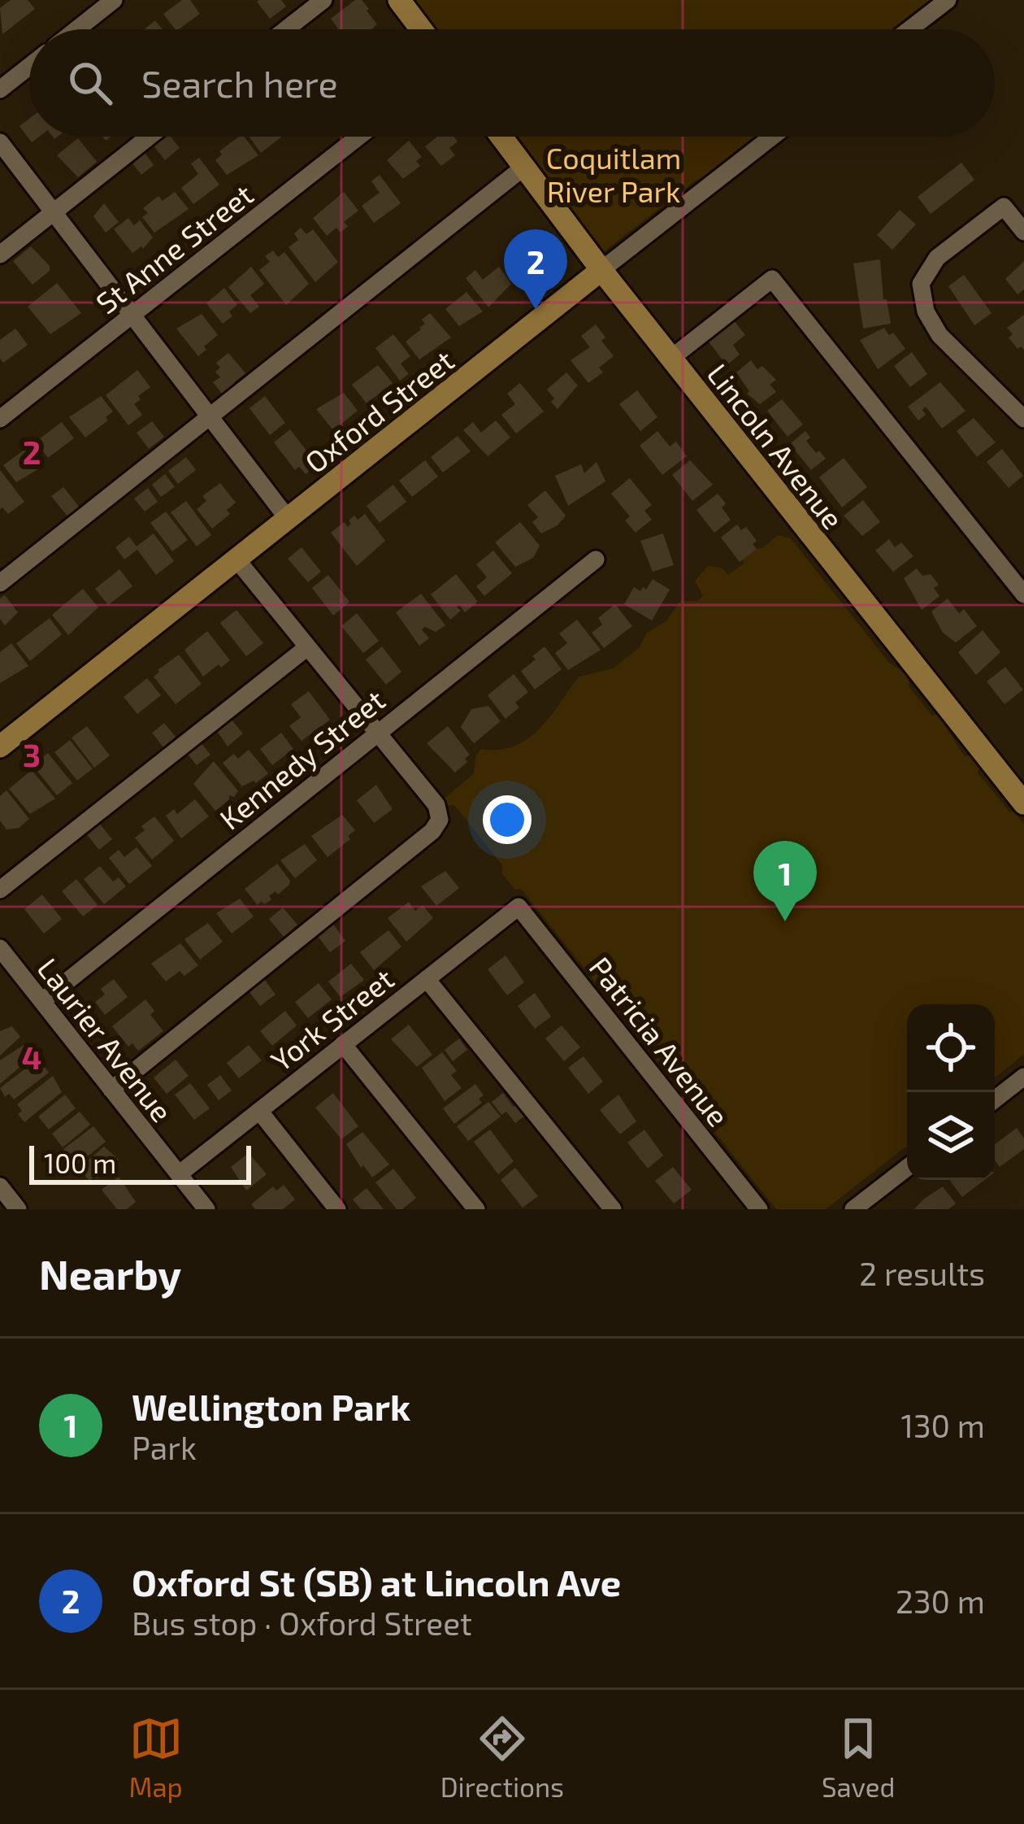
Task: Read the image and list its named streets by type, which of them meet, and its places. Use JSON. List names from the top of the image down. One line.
{"streets":{"main road":["Oxford Street","Lincoln Avenue"],"street":["St Anne Street","Kennedy Street","York Street","Laurier Avenue","Patricia Avenue"]},"crossings":[["Oxford Street","Lincoln Avenue"],["Kennedy Street","Laurier Avenue"],["York Street","Laurier Avenue"],["York Street","Patricia Avenue"]],"parks":["Coquitlam River Park"],"scale_bar":"100 m","page":{"search":"Search here","pins":["2","1"],"scale":"100 m","heading":["Nearby","2 results"],"list":[{"mark":"1","name":"Wellington Park","note":"Park","value":"130 m"},{"mark":"2","name":"Oxford St (SB) at Lincoln Ave","note":"Bus stop · Oxford Street","value":"230 m"}],"nav":["Map","Directions","Saved"]},"grid":{"rows":["2","3","4"]}}
